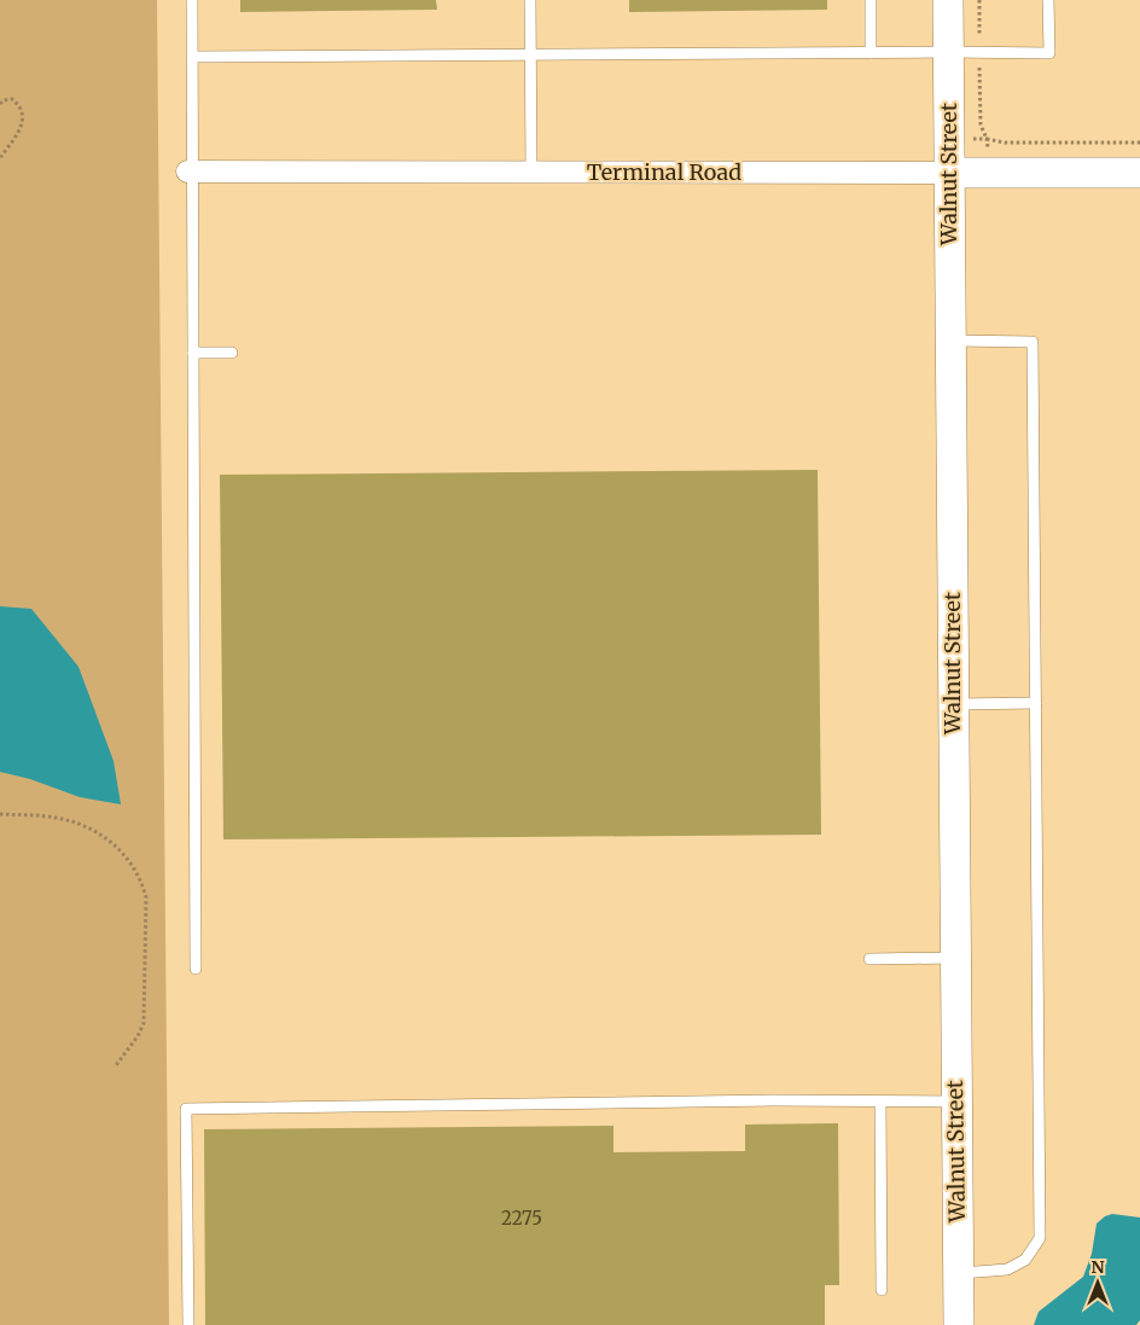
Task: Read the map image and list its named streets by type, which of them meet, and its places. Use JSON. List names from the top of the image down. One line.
{"streets":{"street":["Terminal Road","Walnut Street"]},"crossings":[["Terminal Road","Walnut Street"]],"house_numbers":["2275"],"north":"top"}
